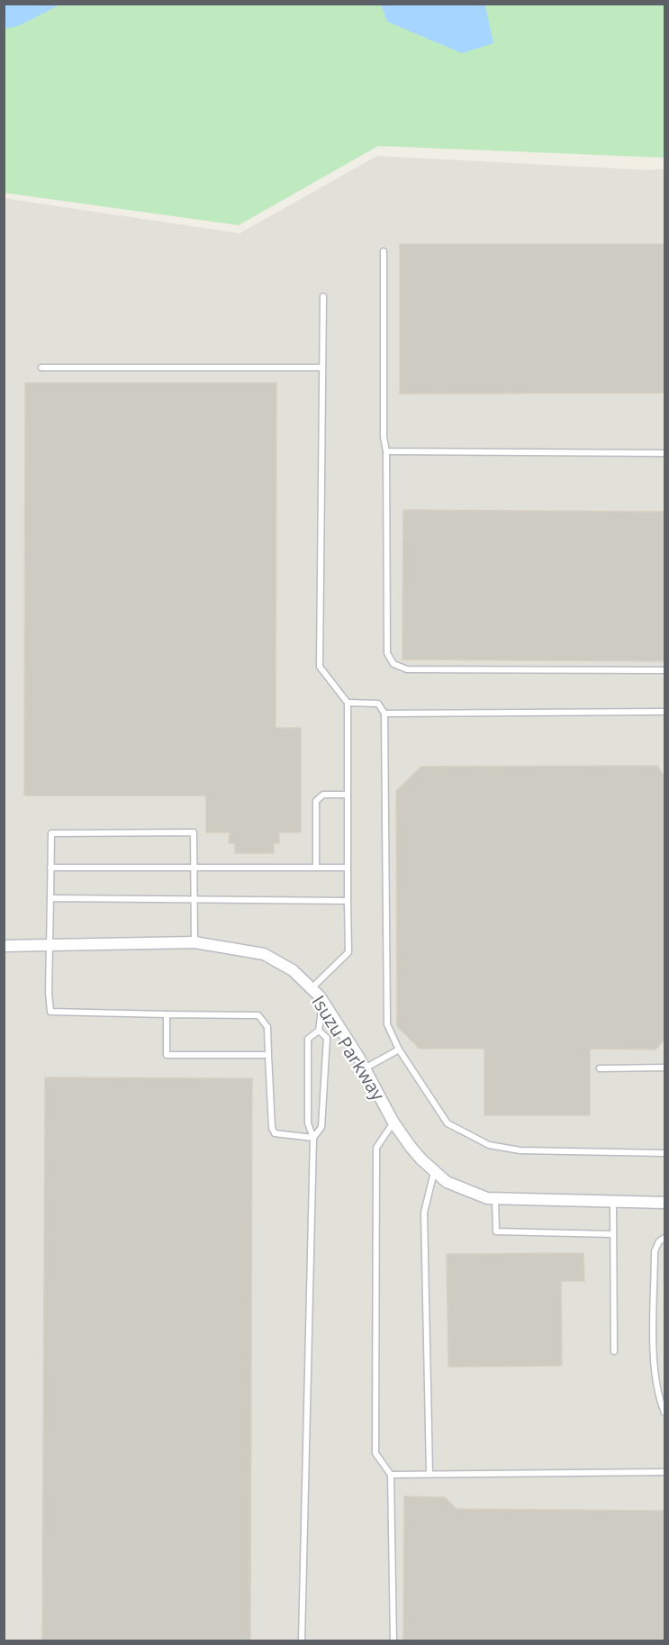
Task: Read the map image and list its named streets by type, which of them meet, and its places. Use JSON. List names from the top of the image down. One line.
{"streets":{"street":["Isuzu Parkway"]}}
